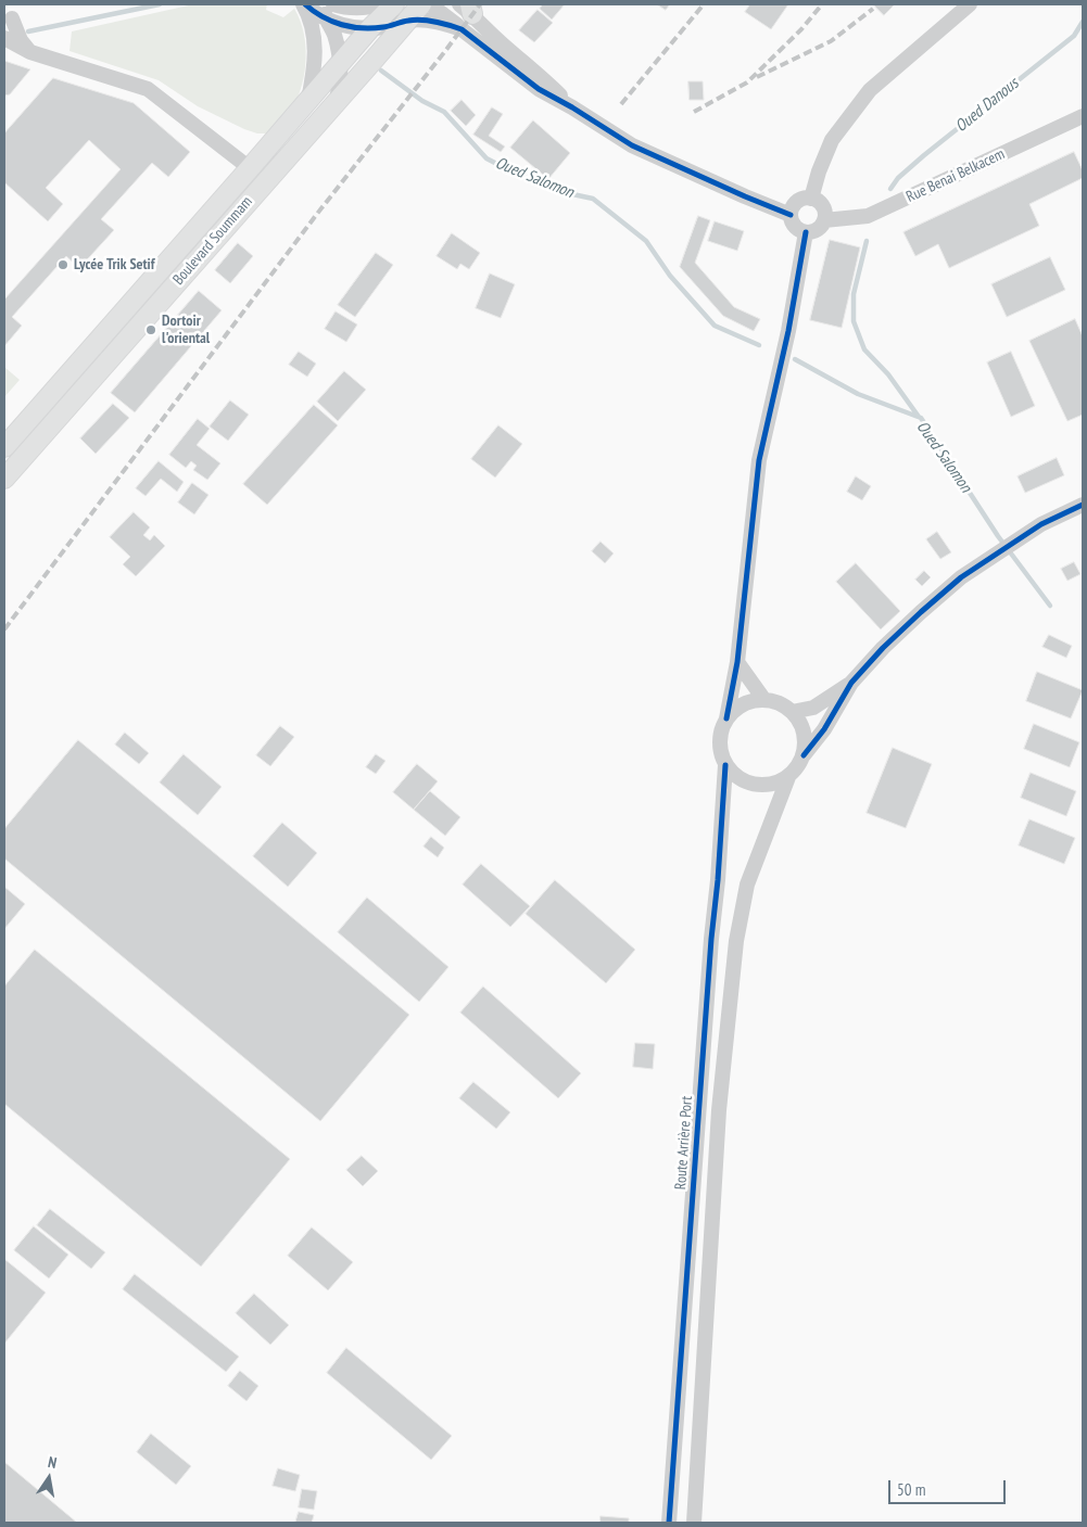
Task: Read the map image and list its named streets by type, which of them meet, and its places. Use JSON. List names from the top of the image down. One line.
{"streets":{"main road":["Boulevard Soummam"],"street":["Rue Benai Belkacem","Route Arrière Port"]},"water":["Oued Danous","Oued Salomon"],"places":["Lycée Trik Setif","Dortoir l'oriental"],"scale_bar":"50 m","north":"top"}
